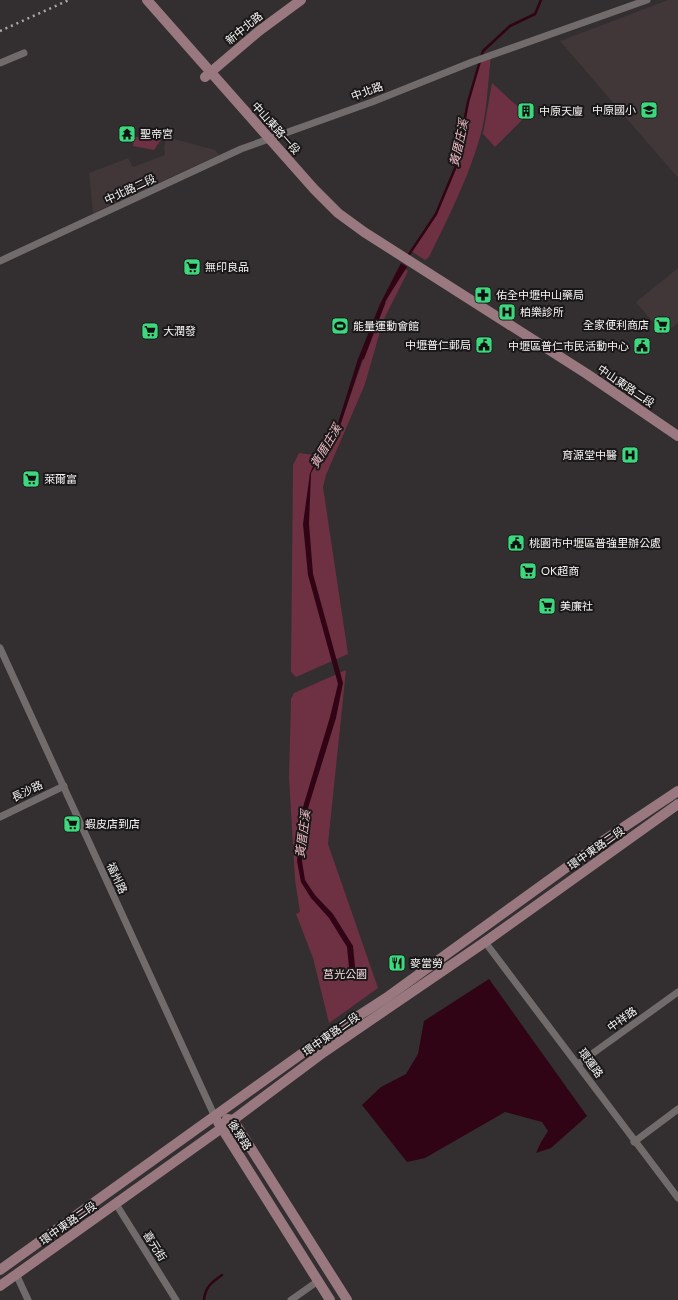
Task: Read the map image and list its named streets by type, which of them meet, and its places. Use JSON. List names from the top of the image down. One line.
{"streets":{"street":["新中北路","中北路","中山東路一段","中北路二段","中山東路二段","長沙路","環中東路二段","福州路","中祥路","環運路","後寮路","喜元街"]},"crossings":[["中北路","中山東路一段"],["中北路","中北路二段"],["中山東路一段","中北路二段"],["中山東路一段","中山東路二段"],["長沙路","福州路"],["環中東路二段","福州路"],["環中東路二段","環運路"],["環中東路二段","後寮路"],["環中東路二段","喜元街"],["福州路","後寮路"],["中祥路","環運路"]],"water":["黃厝庄溪"],"parks":["莒光公園"],"places":{"school or university":["中原國小"],"building":["中原天廈"],"temple":["聖帝宮"],"supermarket":["無印良品","全家便利商店","大潤發","萊爾富","OK超商","美廉社","蝦皮店到店"],"pharmacy":["佑全中壢中山藥局"],"hospital":["柏樂診所","育源堂中醫"],"sports":["能量運動會館"],"public building":["中壢普仁郵局","中壢區普仁市民活動中心","桃園市中壢區普強里辦公處"],"restaurant":["麥當勞"]}}
